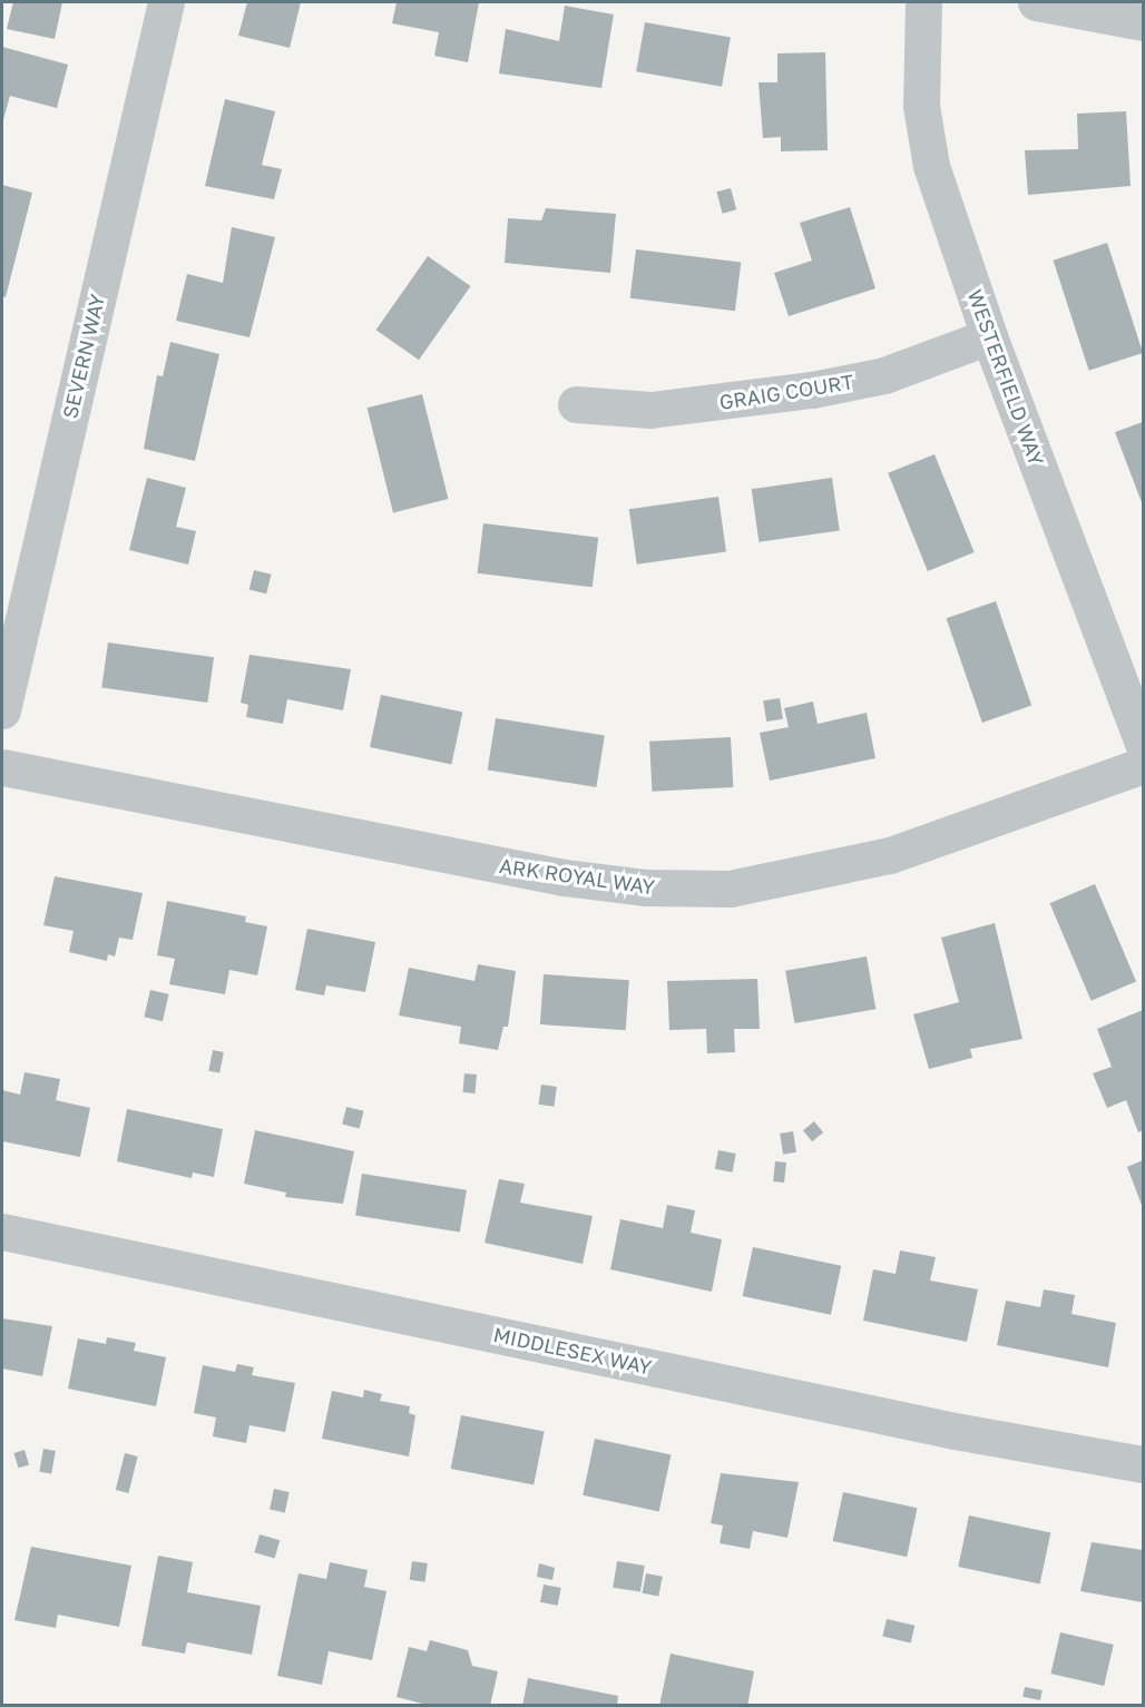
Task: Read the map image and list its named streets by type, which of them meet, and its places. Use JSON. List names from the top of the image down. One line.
{"streets":{"street":["SEVERN WAY","WESTERFIELD WAY","GRAIG COURT","ARK ROYAL WAY","MIDDLESEX WAY"]},"crossings":[["WESTERFIELD WAY","GRAIG COURT"]]}
